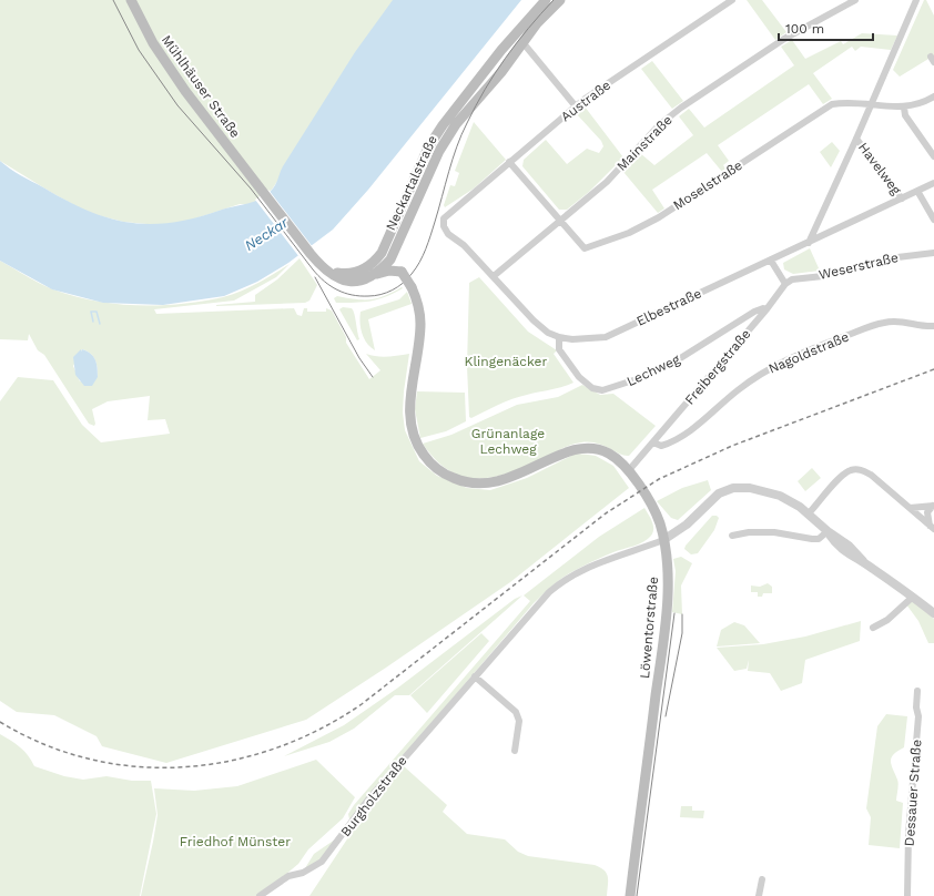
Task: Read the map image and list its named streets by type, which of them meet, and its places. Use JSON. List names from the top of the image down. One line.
{"streets":{"main road":["Mühlhäuser Straße","Neckartalstraße","Löwentorstraße"],"street":["Austraße","Mainstraße","Havelweg","Moselstraße","Weserstraße","Elbestraße","Nagoldstraße","Freibergstraße","Lechweg","Dessauer Straße","Burgholzstraße"]},"crossings":[["Mühlhäuser Straße","Neckartalstraße"],["Austraße","Moselstraße"],["Austraße","Elbestraße"],["Mainstraße","Moselstraße"],["Mainstraße","Elbestraße"],["Havelweg","Elbestraße"],["Neckartalstraße","Löwentorstraße"],["Weserstraße","Freibergstraße"],["Elbestraße","Lechweg"],["Nagoldstraße","Freibergstraße"],["Freibergstraße","Lechweg"],["Freibergstraße","Löwentorstraße"],["Löwentorstraße","Burgholzstraße"]],"water":["Neckar"],"parks":["Klingenäcker","Grünanlage Lechweg","Friedhof Münster"],"scale_bar":"100 m"}
